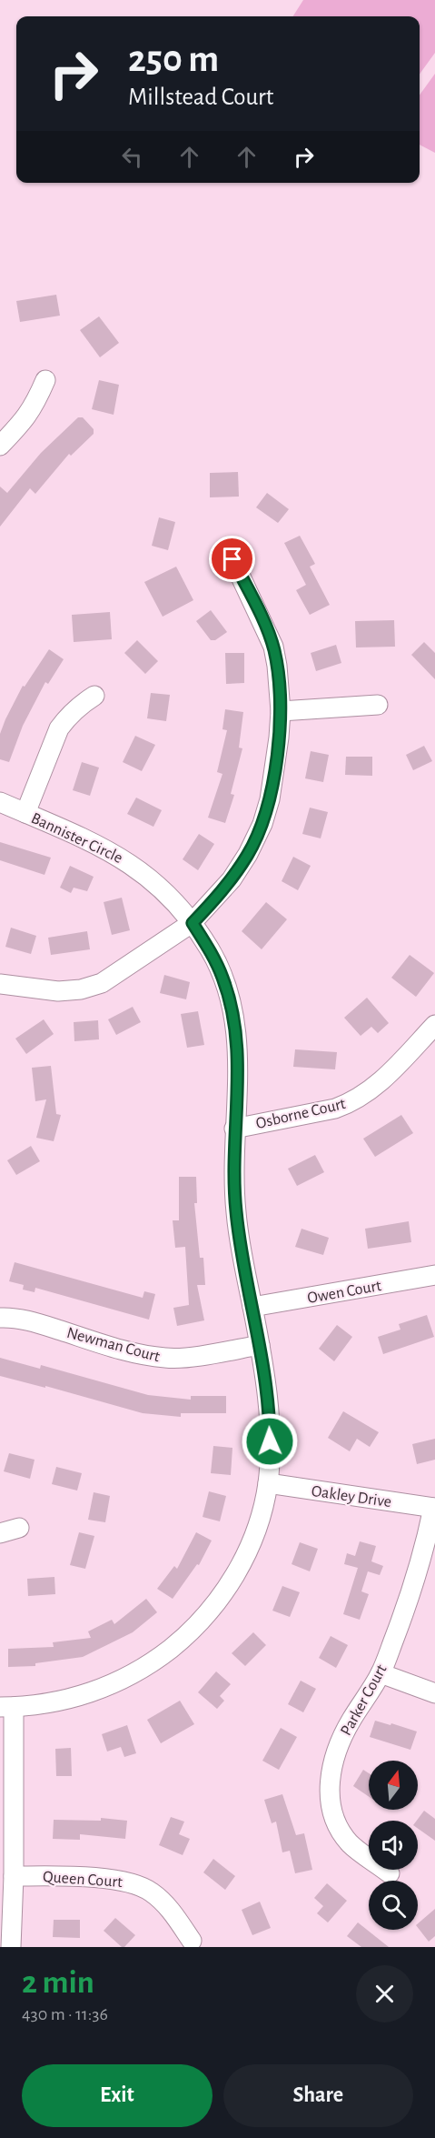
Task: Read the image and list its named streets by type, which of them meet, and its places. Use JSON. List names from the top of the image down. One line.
{"streets":{"street":["Bannister Circle","Osborne Court","Owen Court","Newman Court","Oakley Drive","Parker Court","Queen Court"]},"crossings":[["Bannister Circle","Osborne Court"],["Bannister Circle","Owen Court"],["Bannister Circle","Newman Court"],["Bannister Circle","Oakley Drive"],["Oakley Drive","Parker Court"]],"north":"top","page":{"turn":["250 m","Millstead Court"],"heading":["2 min","430 m · 11:36"],"buttons":["Exit","Share"]}}
